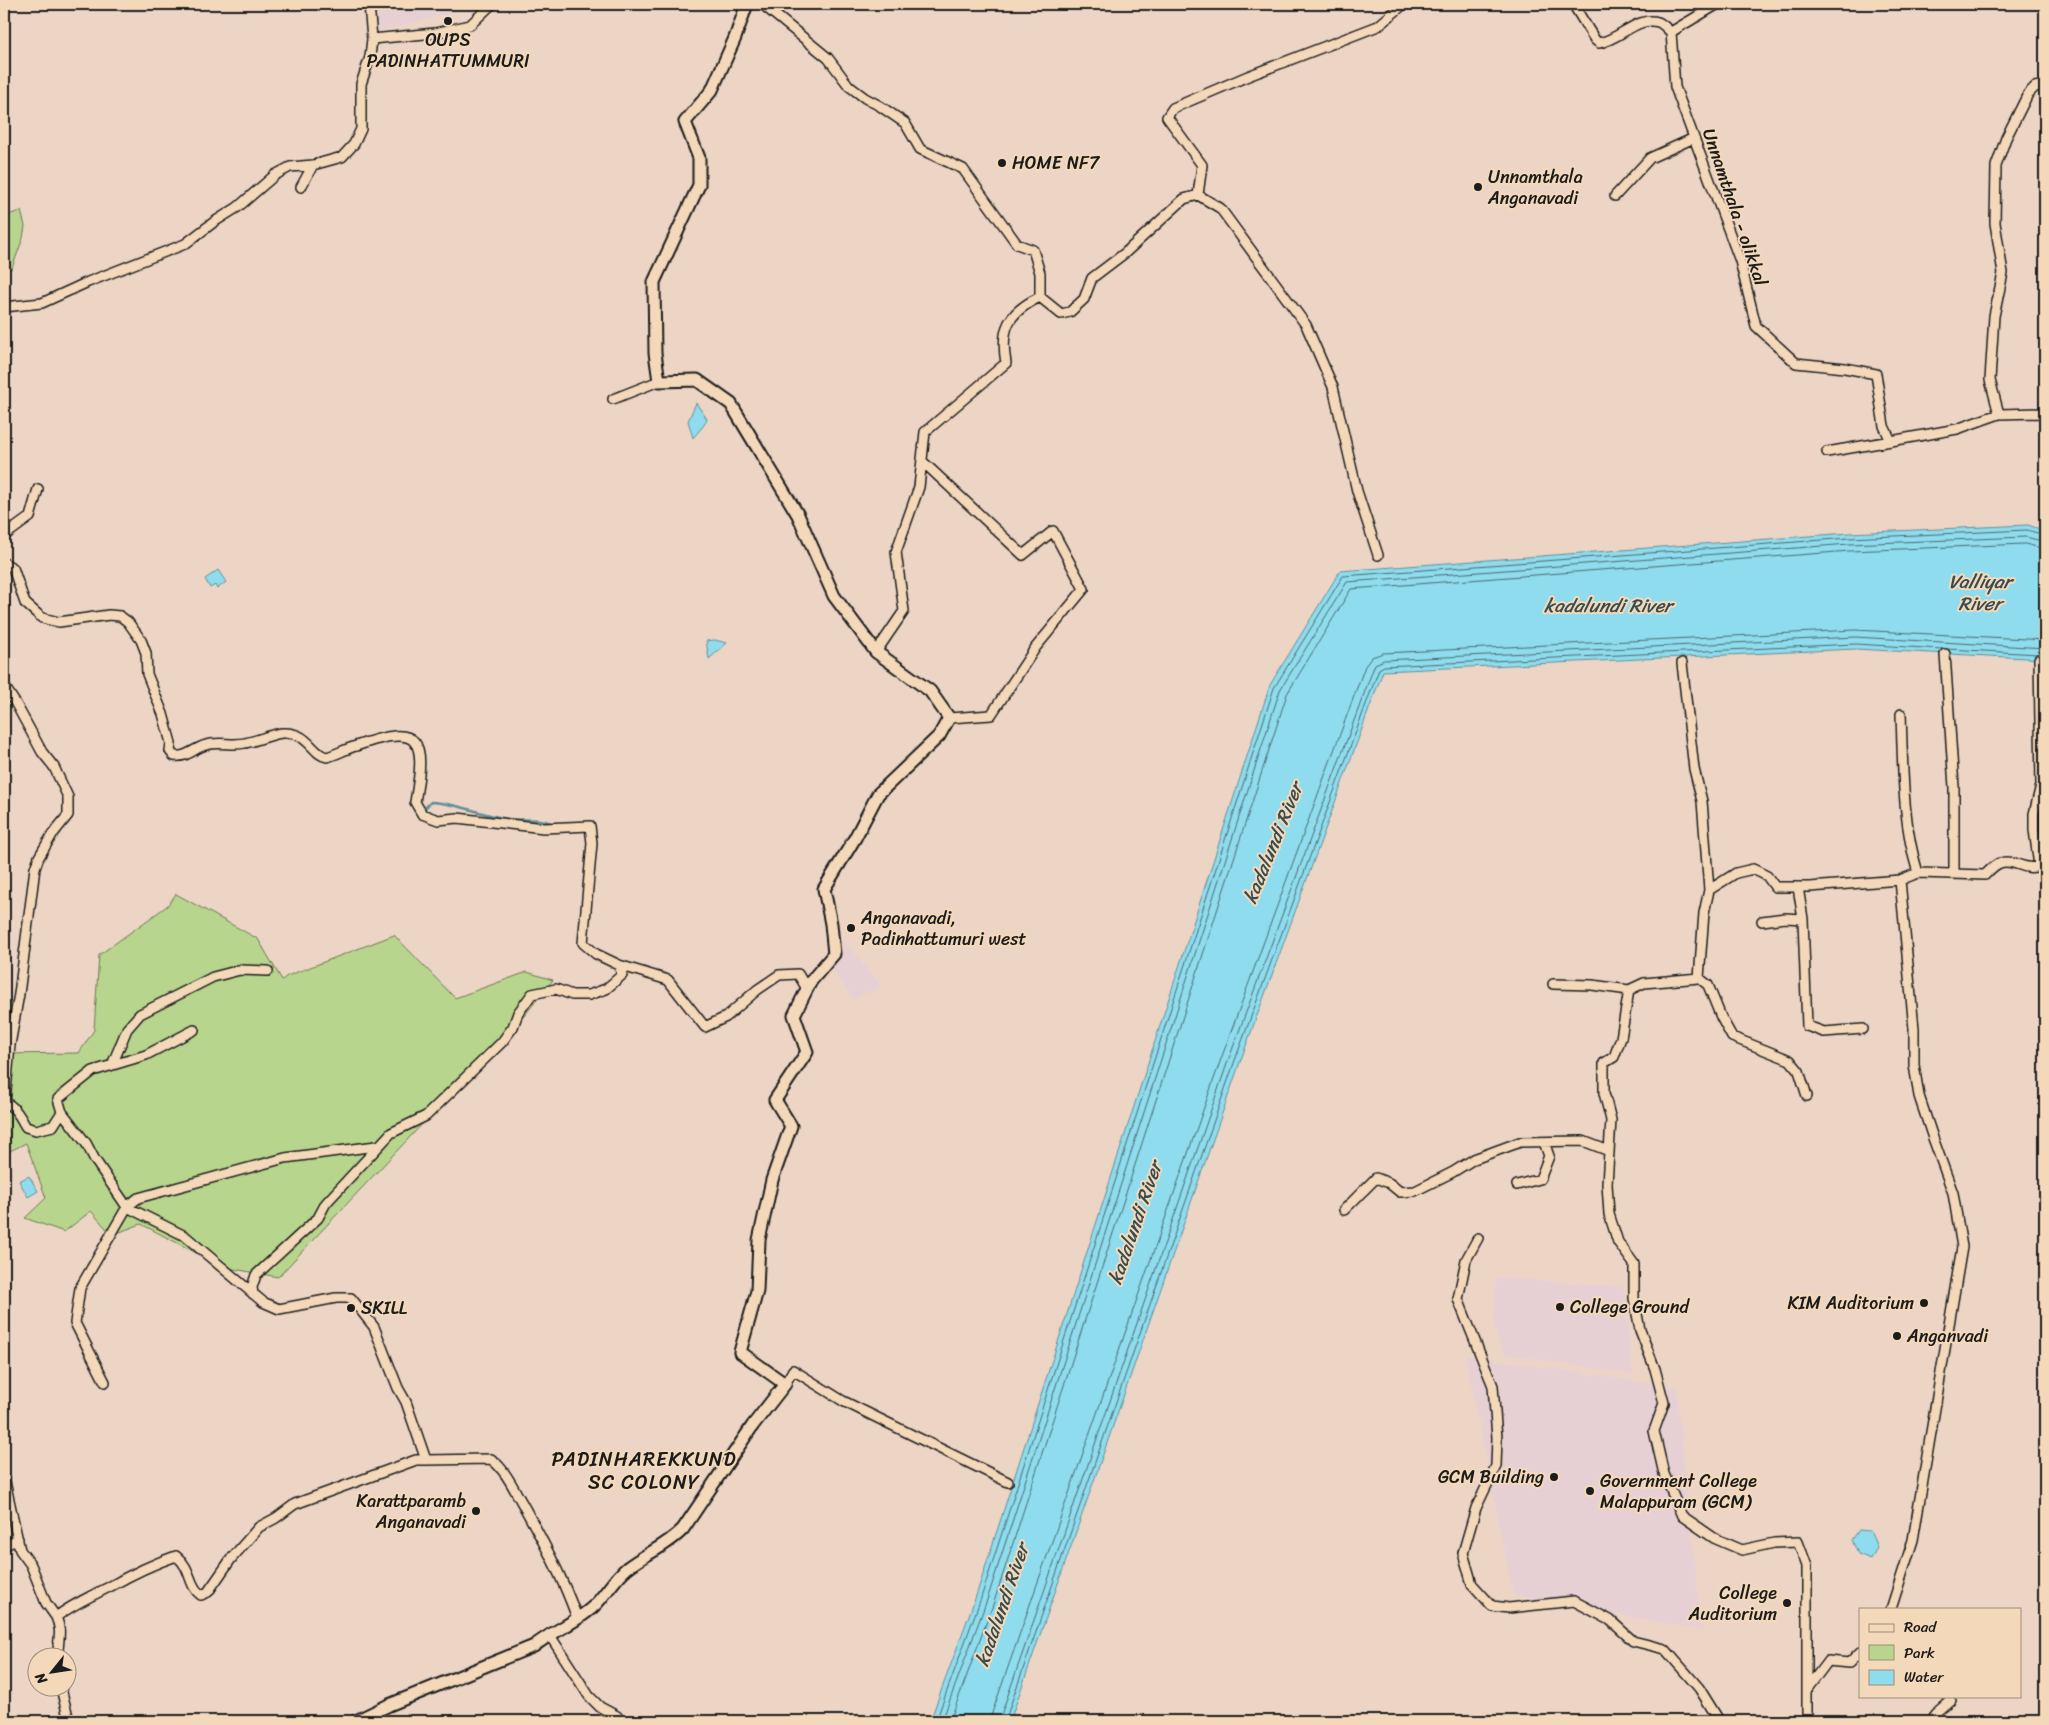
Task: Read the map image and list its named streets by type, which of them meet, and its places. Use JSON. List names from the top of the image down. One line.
{"streets":{"street":["Unnamthala - olikkal"]},"districts":["PADINHAREKKUND SC COLONY"],"water":["Valliyar River","kadalundi River"],"places":["OUPS PADINHATTUMMURI","HOME NF7","Unnamthala Anganavadi","Anganavadi, Padinhattumuri west","KIM Auditorium","College Ground","SKILL","Anganvadi","GCM Building","Government College Malappuram (GCM)","Karattparamb Anganavadi","College Auditorium"],"legend":["Road","Park","Water"],"north":"bottom left"}
